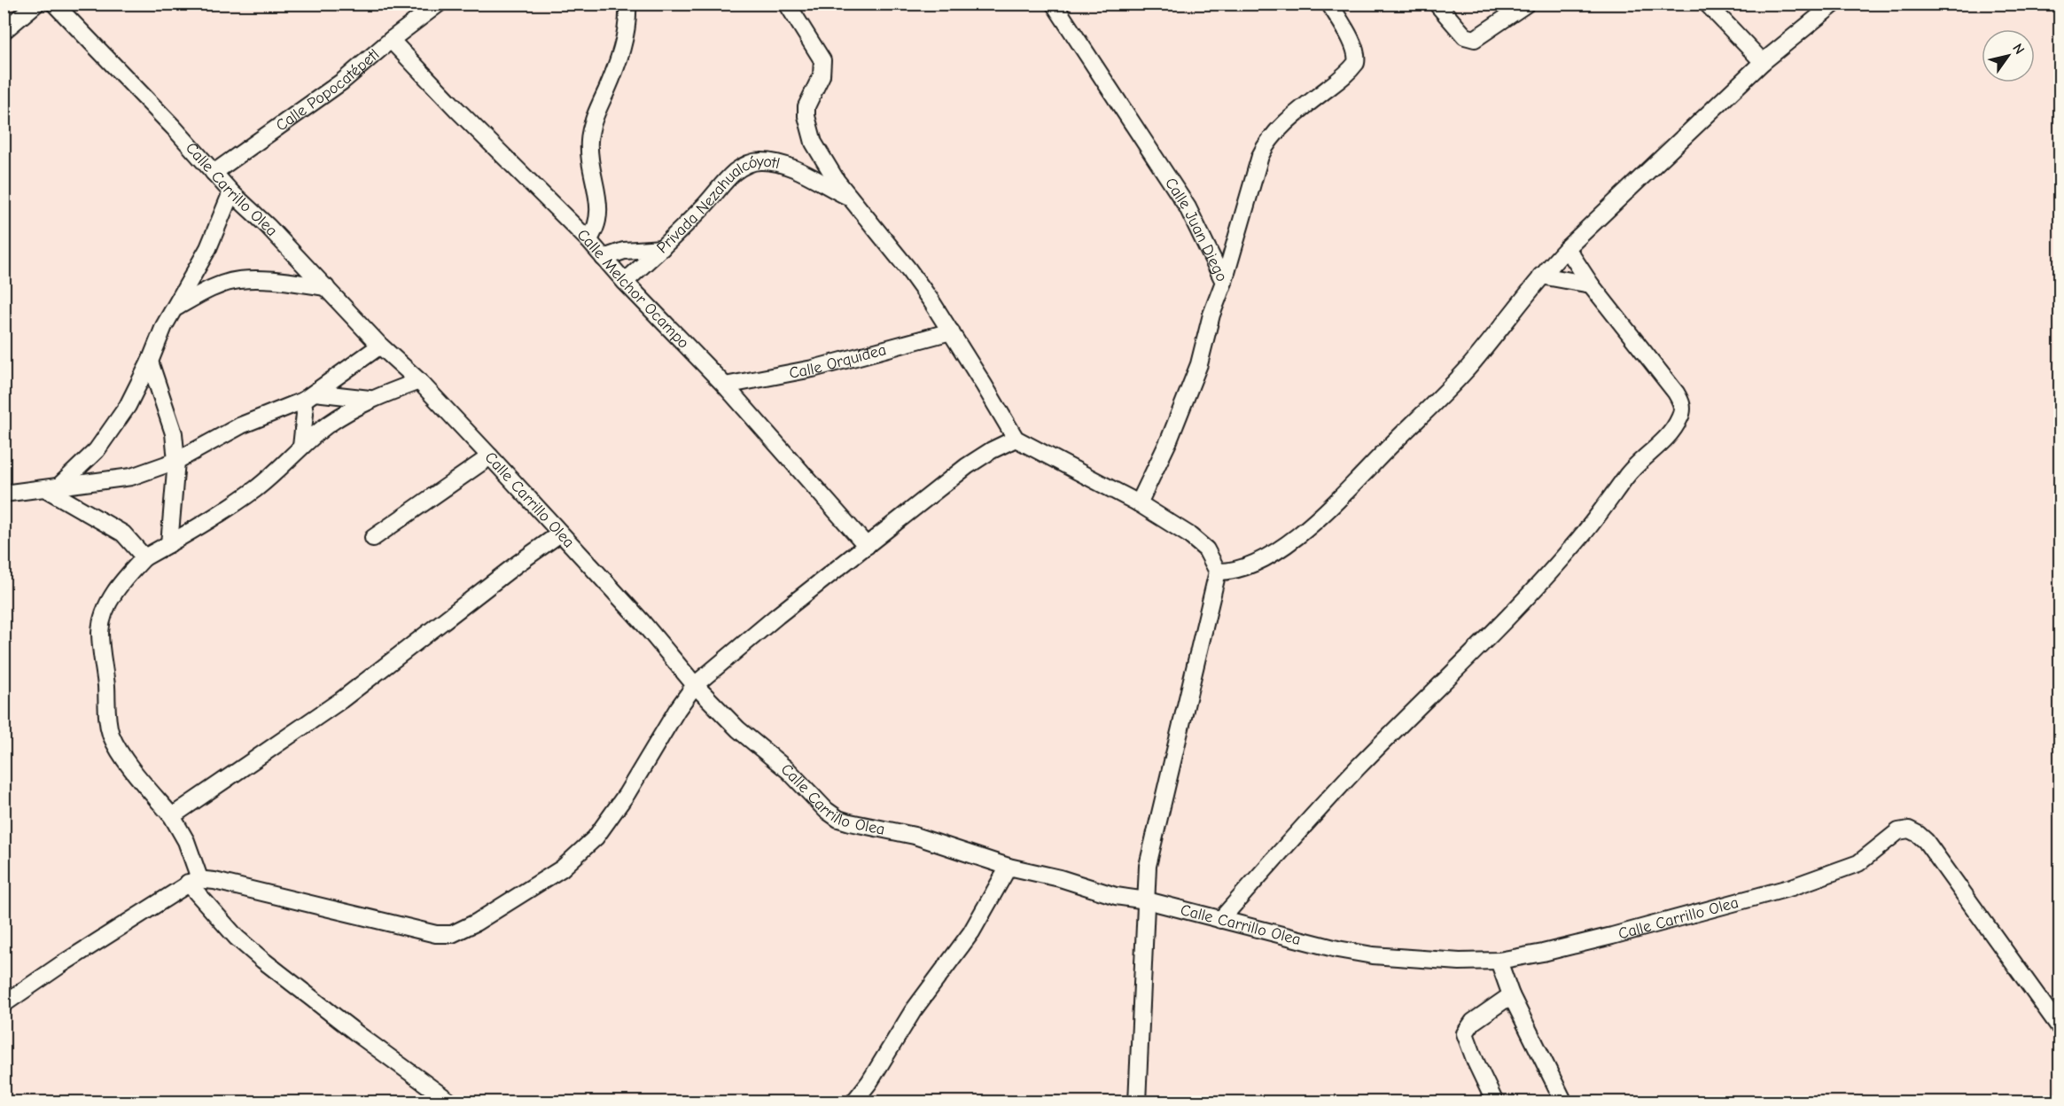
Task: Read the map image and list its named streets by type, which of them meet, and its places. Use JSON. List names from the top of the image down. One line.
{"streets":{"street":["Calle Popocatépetl","Calle Carrillo Olea","Privada Nezahualcóyotl","Calle Juan Diego","Calle Melchor Ocampo","Calle Orquídea"]},"crossings":[["Calle Popocatépetl","Calle Carrillo Olea"],["Calle Popocatépetl","Calle Melchor Ocampo"],["Privada Nezahualcóyotl","Calle Melchor Ocampo"],["Calle Melchor Ocampo","Calle Orquídea"]],"north":"top right"}
